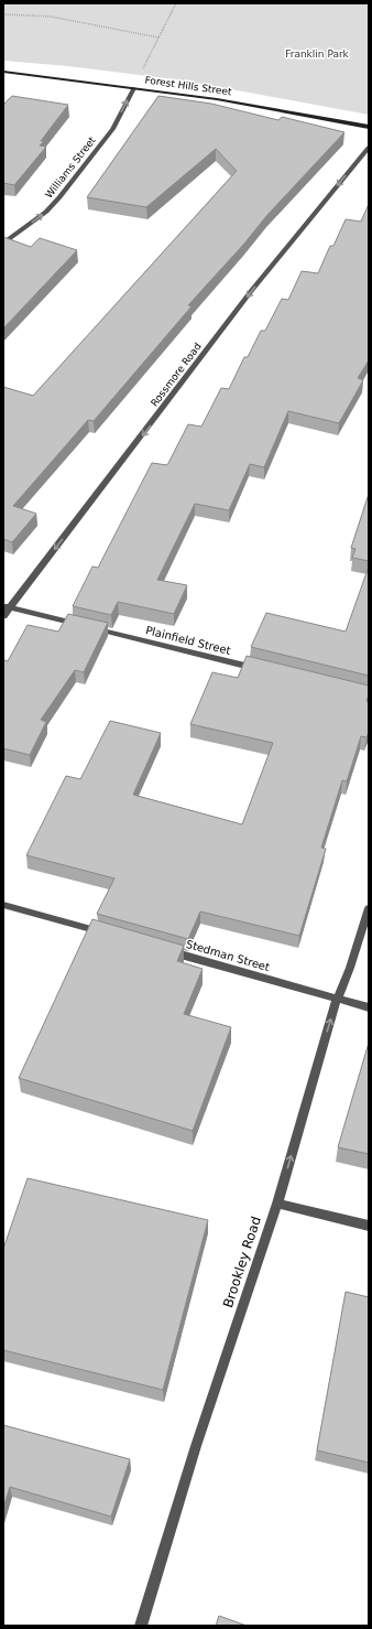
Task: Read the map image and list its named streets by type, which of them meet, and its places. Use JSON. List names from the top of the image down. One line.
{"streets":{"street":["Forest Hills Street","Williams Street","Rossmore Road","Plainfield Street","Stedman Street","Brookley Road"]},"crossings":[["Forest Hills Street","Williams Street"],["Rossmore Road","Plainfield Street"],["Stedman Street","Brookley Road"]],"one_way":["Williams Street","Rossmore Road"],"parks":["Franklin Park"]}
